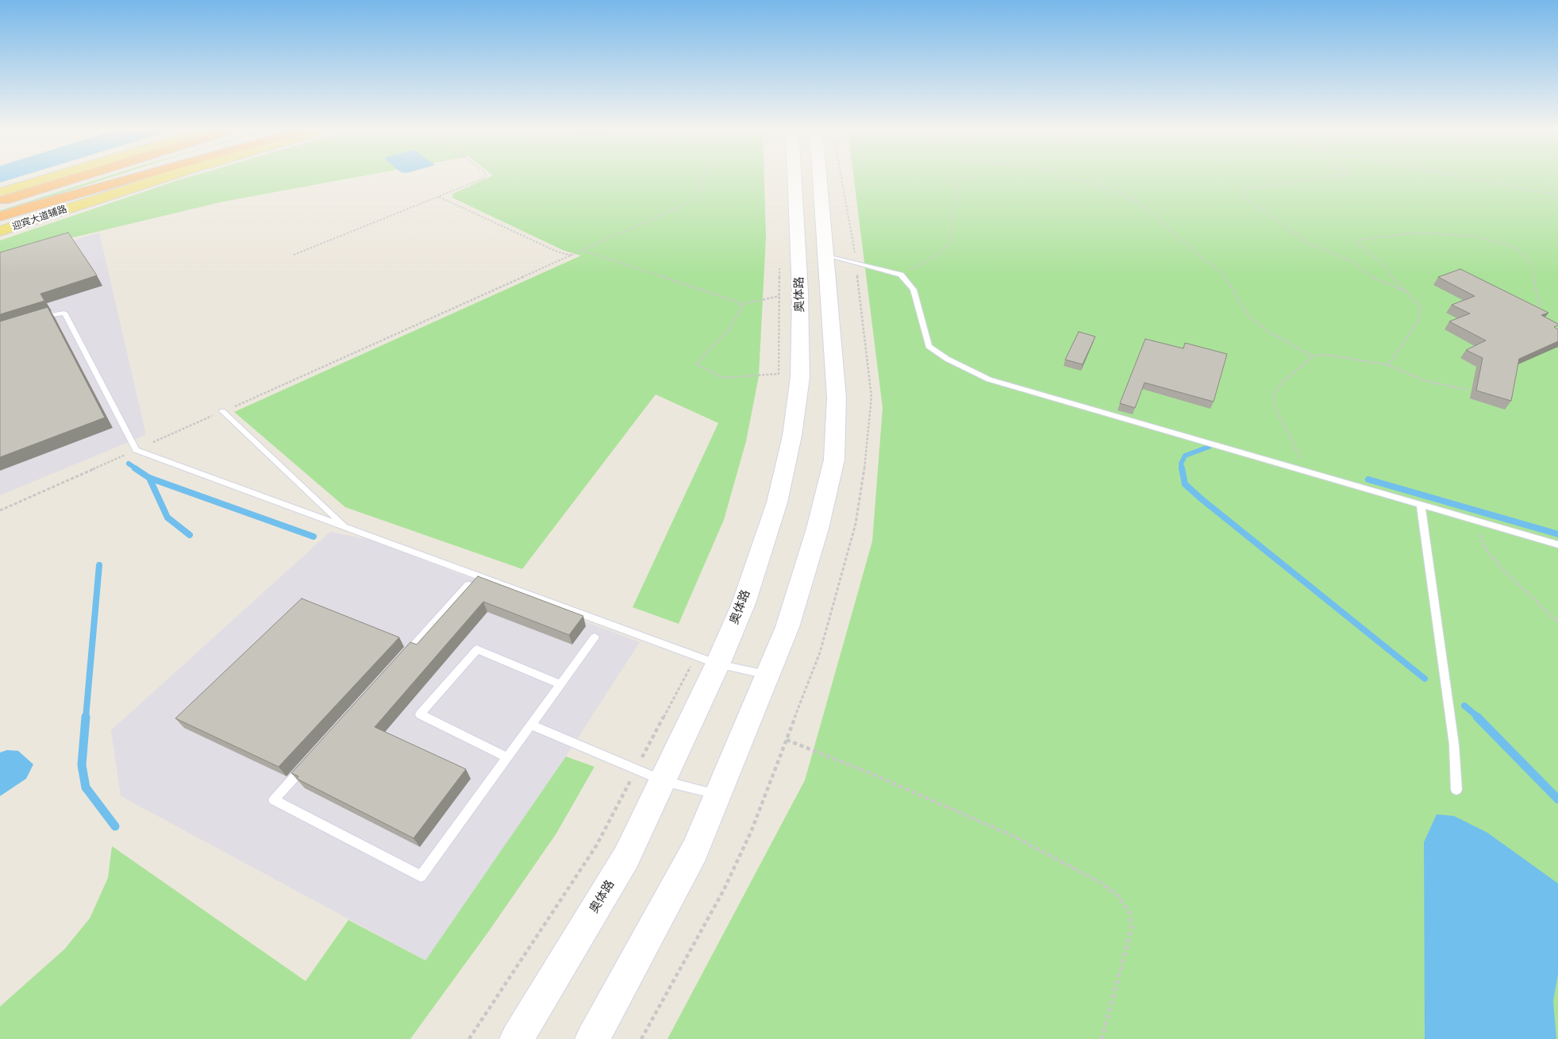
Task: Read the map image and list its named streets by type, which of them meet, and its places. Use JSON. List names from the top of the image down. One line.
{"streets":{"main road":["迎宾大道辅路","奥体路"]}}
